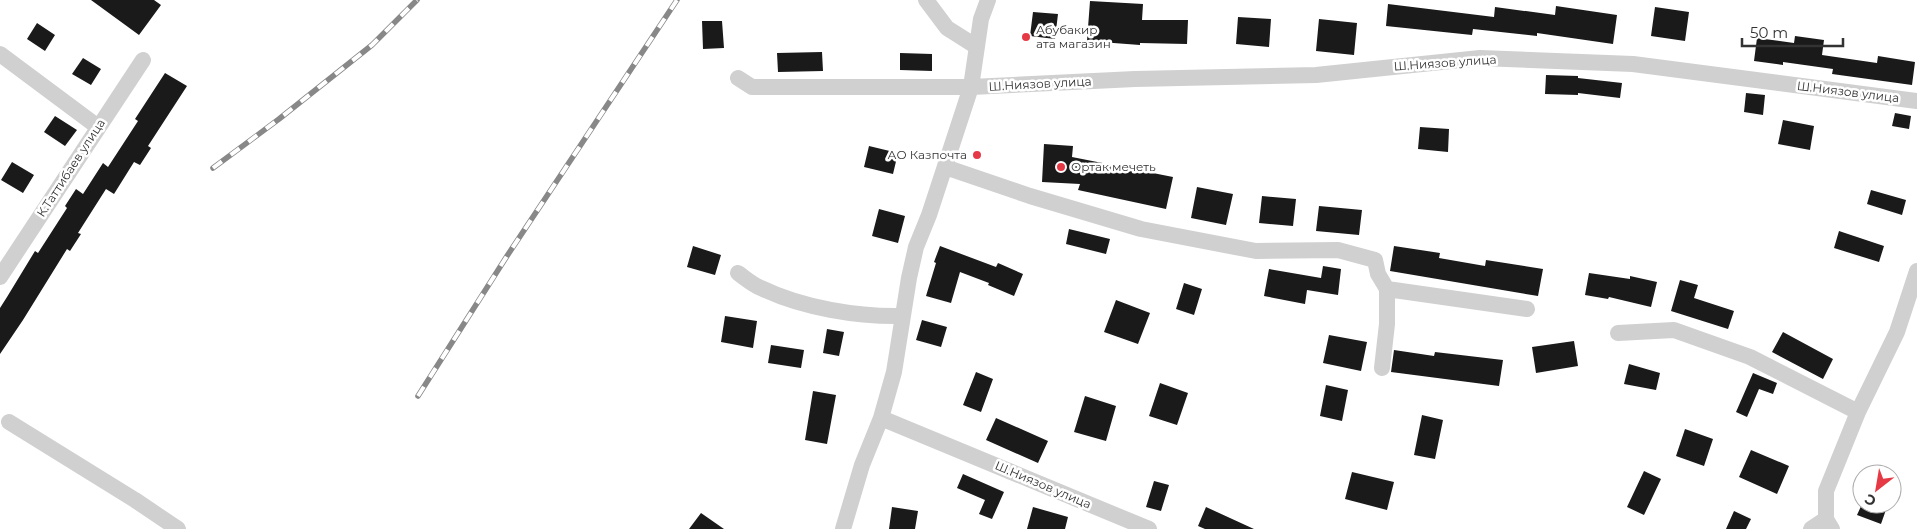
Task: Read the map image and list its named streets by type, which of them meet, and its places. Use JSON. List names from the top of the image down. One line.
{"streets":{"street":["Ш.Ниязов улица","К.Таттибаев улица"]},"places":["Абубакир ата магазин","АО Казпочта","Ортак мечеть"],"scale_bar":"50 m","north":"bottom left"}
